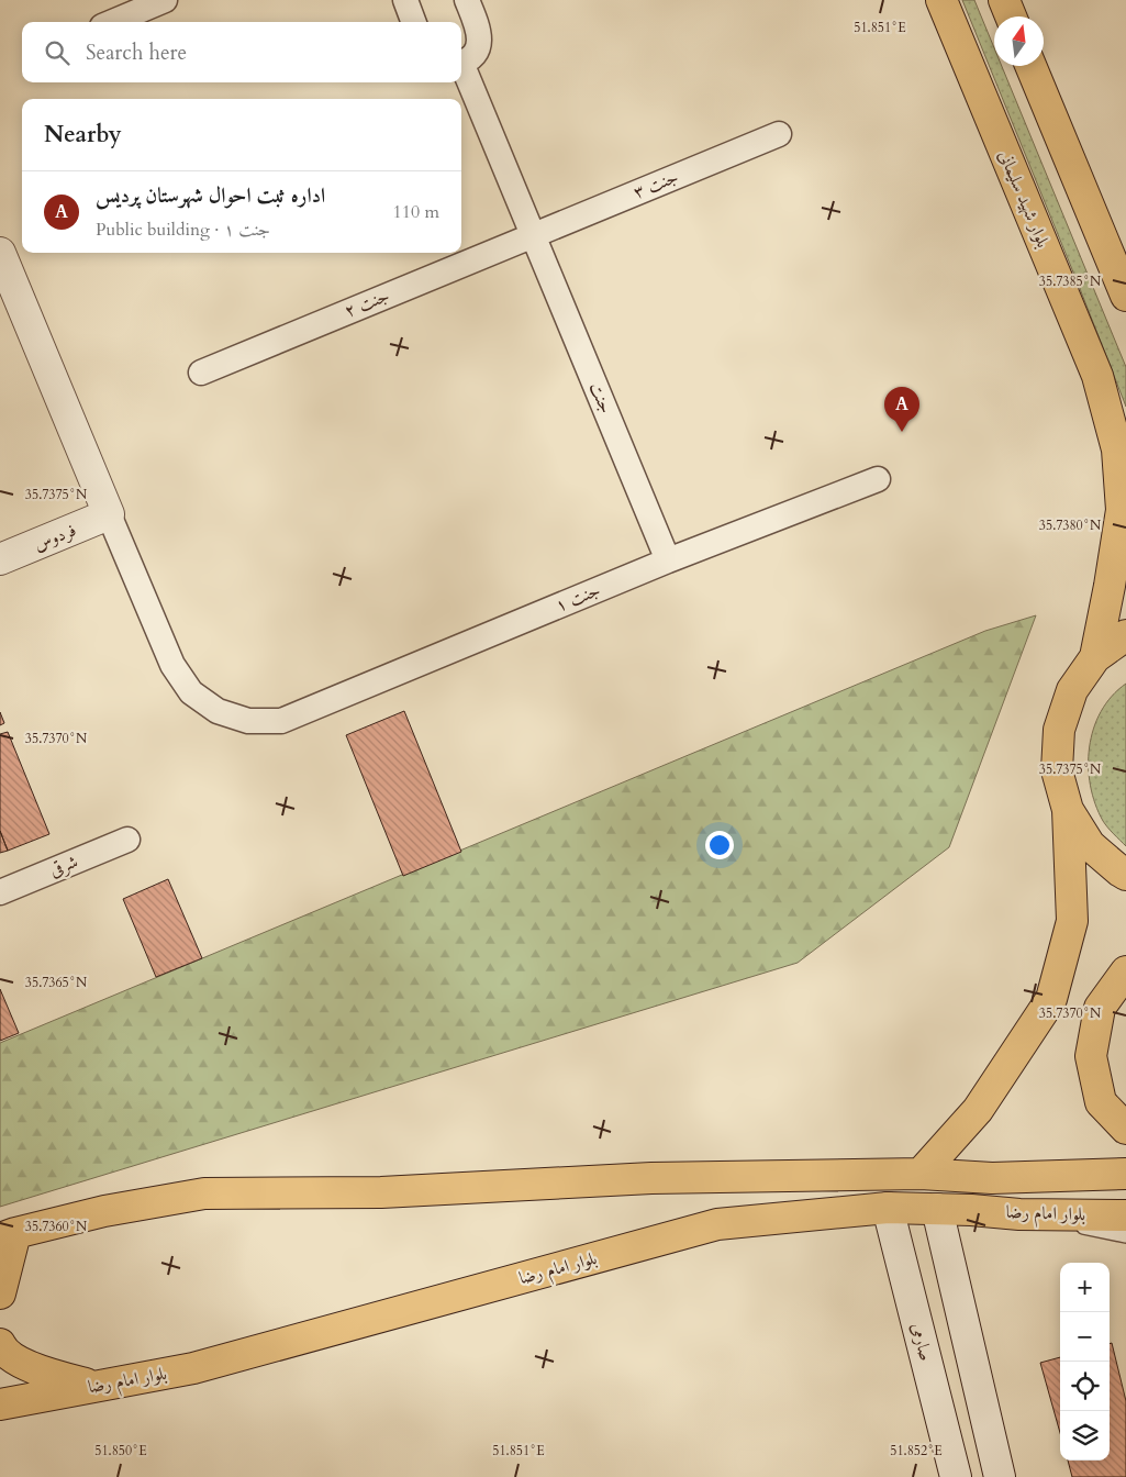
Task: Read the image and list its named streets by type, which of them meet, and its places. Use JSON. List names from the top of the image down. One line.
{"streets":{"main road":["بلوار شهید سلیمانی","فردوس","بلوار امام رضا","صارمی"],"street":["جنت ۳","جنت ۲","جنت","جنت ۱","شرقی"]},"crossings":[["جنت ۳","جنت ۲"],["جنت ۳","جنت"],["جنت ۲","جنت"],["جنت","جنت ۱"],["فردوس","جنت ۱"],["بلوار امام رضا","صارمی"]],"north":"top","page":{"search":"Search here","heading":"Nearby","list":[{"mark":"A","name":"اداره ثبت احوال شهرستان پردیس","note":"Public building · جنت ۱","value":"110 m"}],"pins":"A","map_buttons":["+","−"]},"coordinates":["51.851°E","35.7385°N","35.7375°N","35.7380°N","35.7370°N","35.7365°N","35.7360°N","51.850°E","51.852°E"]}
